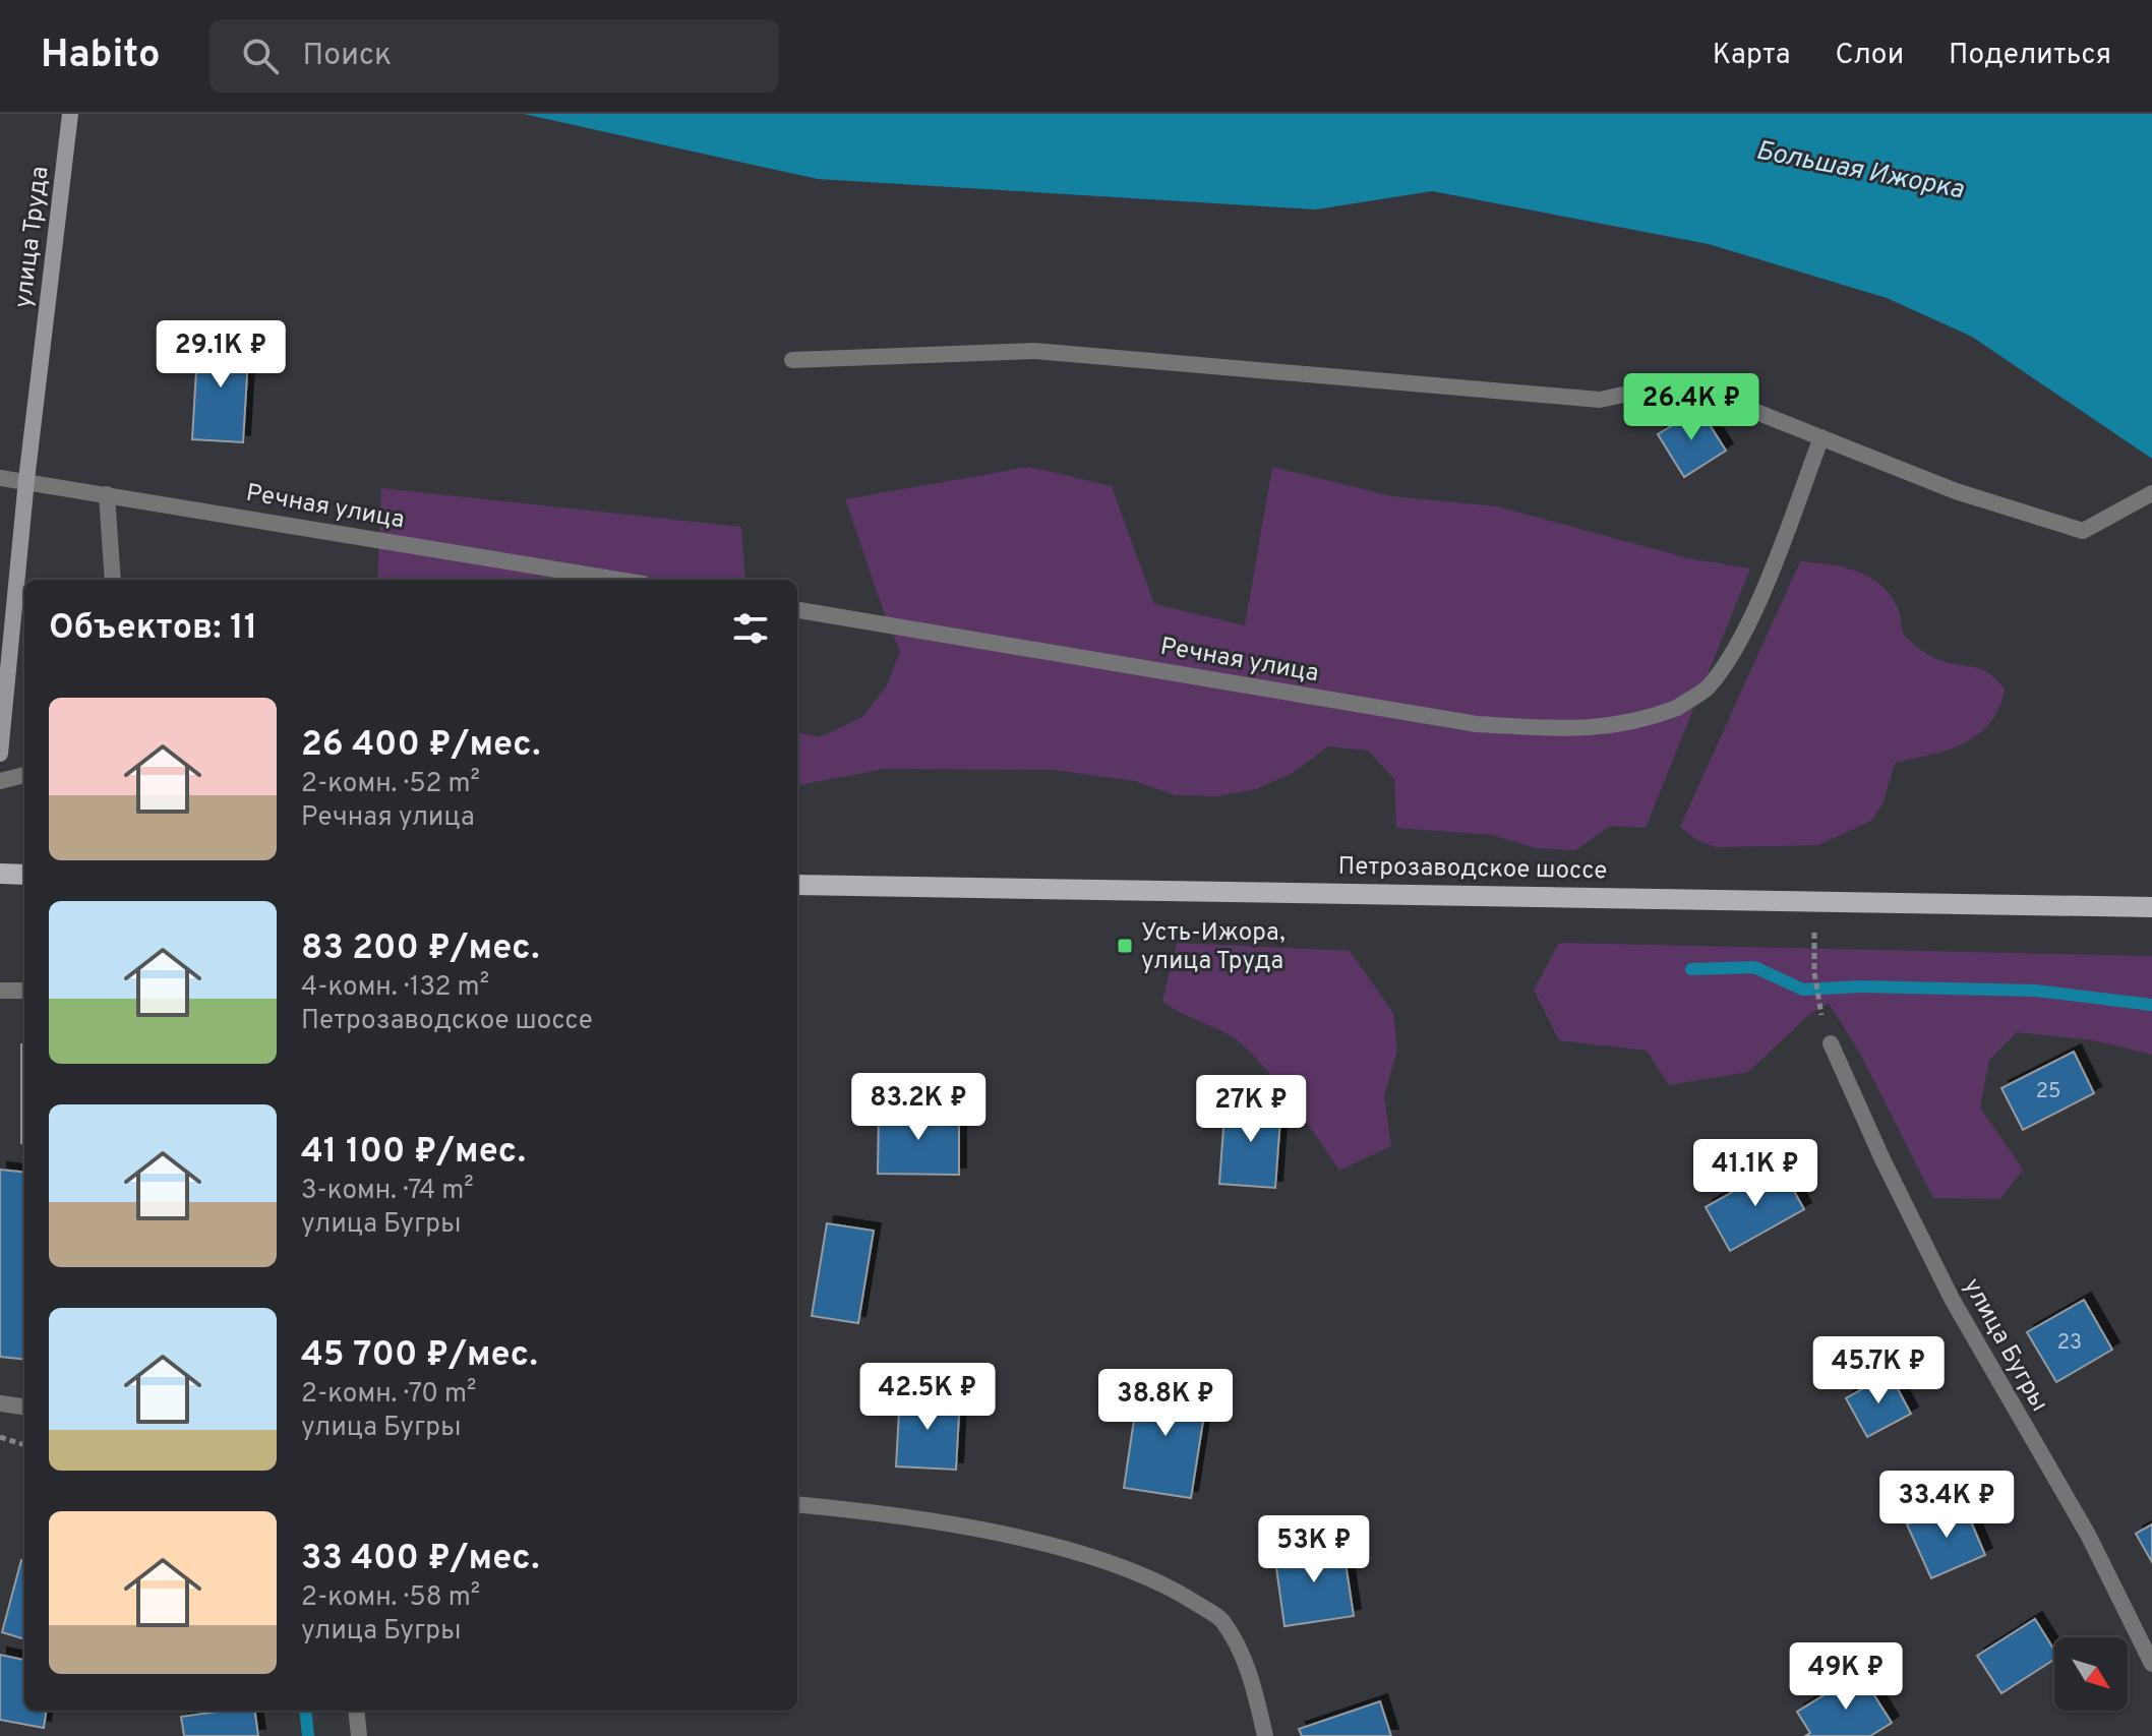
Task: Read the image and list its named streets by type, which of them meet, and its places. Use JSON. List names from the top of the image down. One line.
{"streets":{"main road":["улица Труда","Петрозаводское шоссе"],"street":["Речная улица","улица Бугры"]},"crossings":[["улица Труда","Речная улица"]],"water":["Большая Ижорка"],"places":{"transit":["Усть-Ижора, улица Труда"]},"house_numbers":["25","23"],"north":"bottom right","page":{"header":"Habito","search":"Поиск","nav":["Карта","Слои","Поделиться"],"price":["29.1K ₽","26.4K ₽","83.2K ₽","27K ₽","41.1K ₽","45.7K ₽","42.5K ₽","38.8K ₽","33.4K ₽","53K ₽","49K ₽"],"heading":"Объектов: 11","list":[{"name":"26 400 ₽/мес.","note":"2-комн. · 52 m² · Речная улица"},{"name":"83 200 ₽/мес.","note":"4-комн. · 132 m² · Петрозаводское шоссе"},{"name":"41 100 ₽/мес.","note":"3-комн. · 74 m² · улица Бугры"},{"name":"45 700 ₽/мес.","note":"2-комн. · 70 m² · улица Бугры"},{"name":"33 400 ₽/мес.","note":"2-комн. · 58 m² · улица Бугры"}]}}
